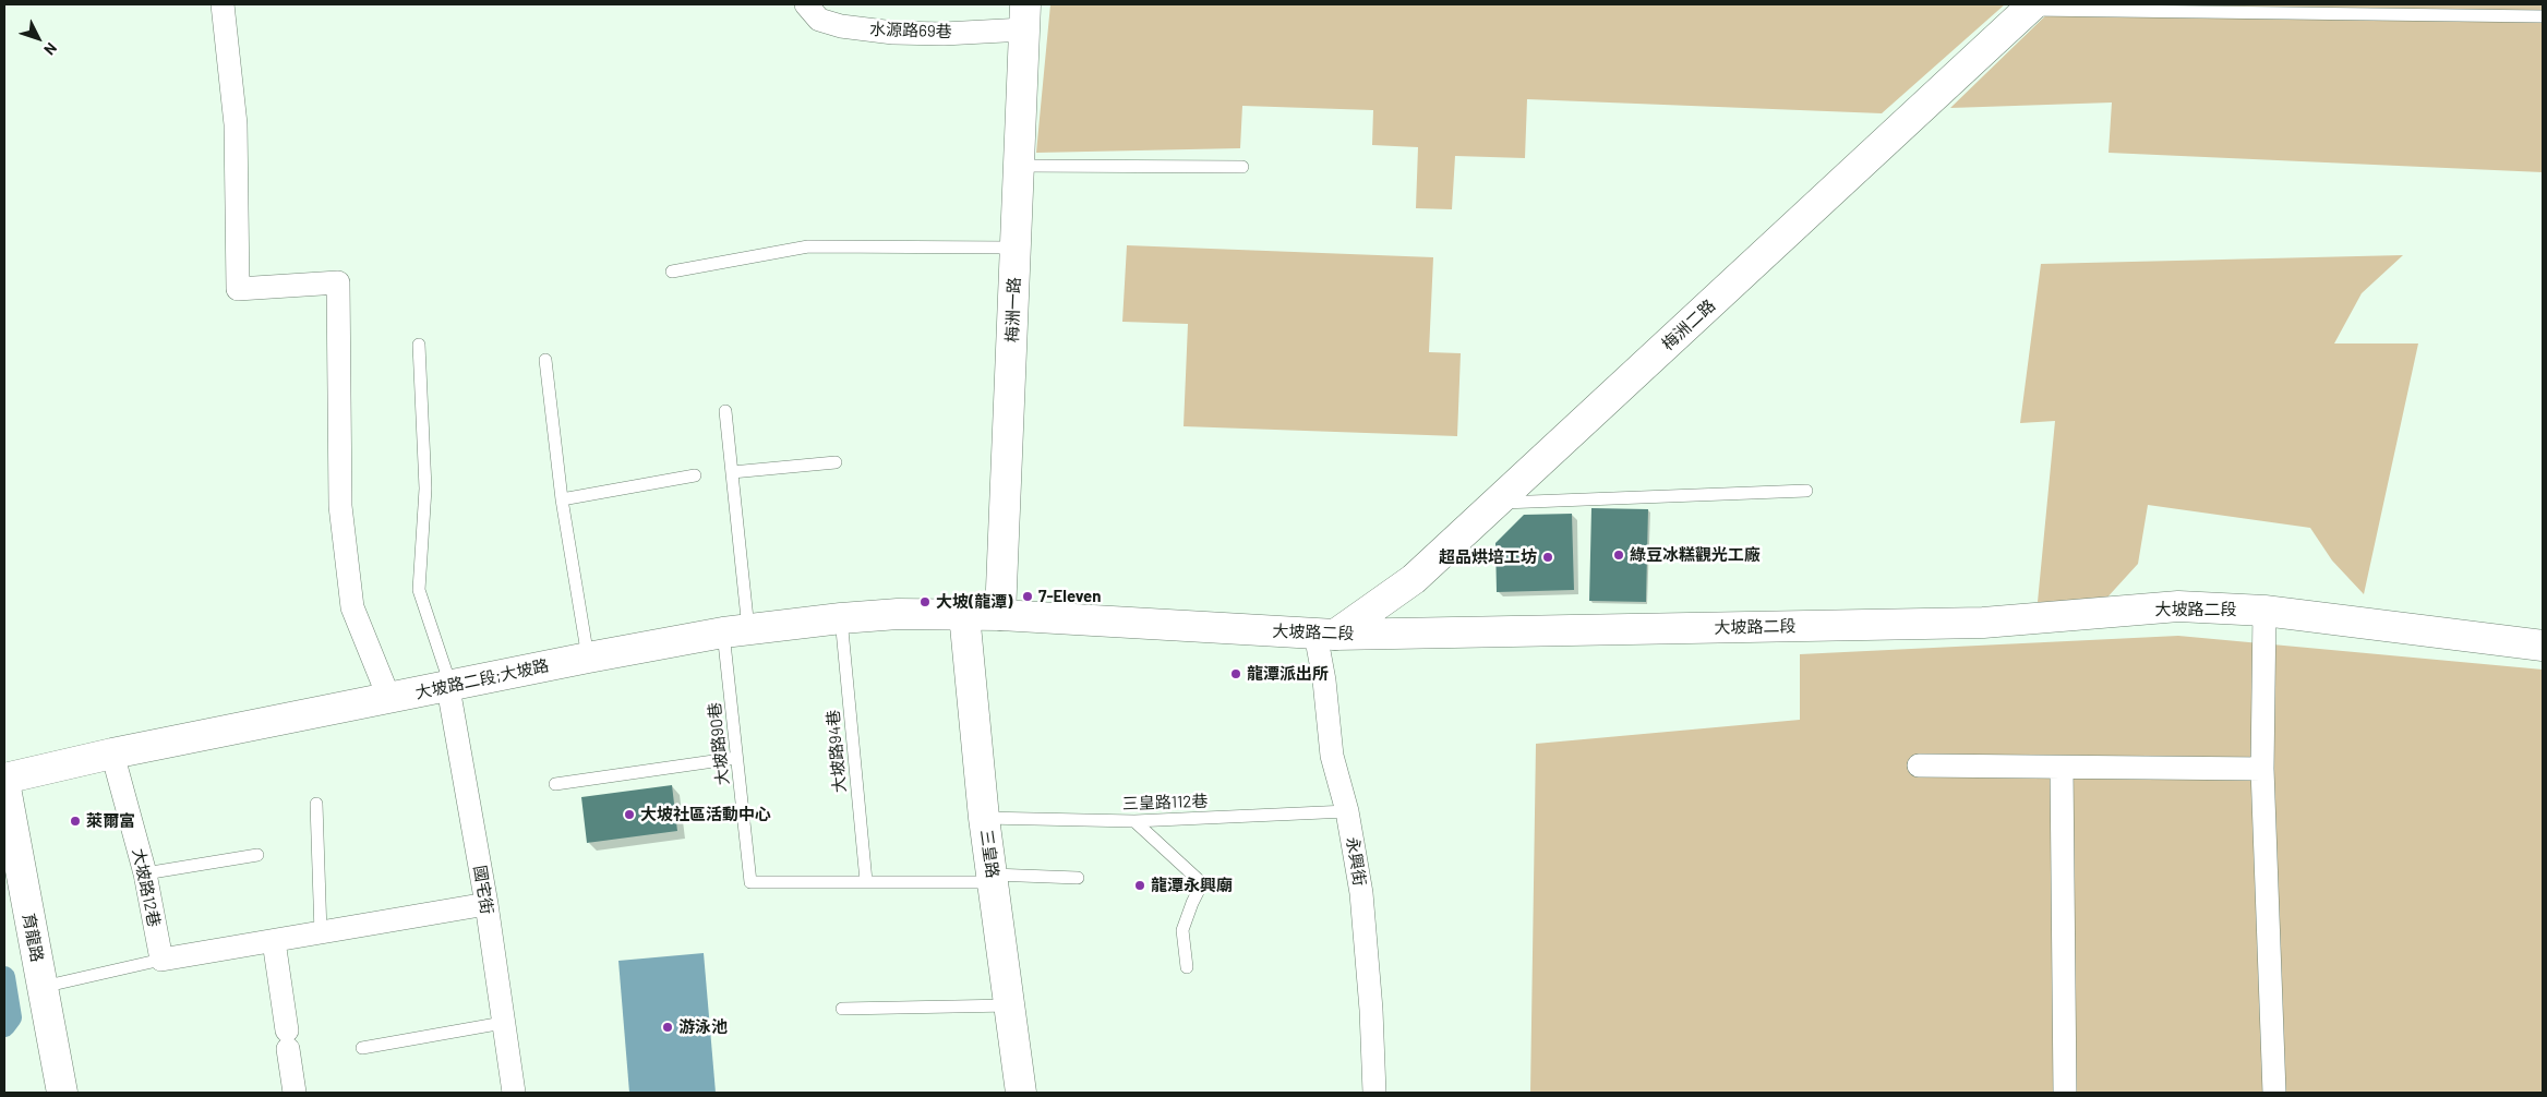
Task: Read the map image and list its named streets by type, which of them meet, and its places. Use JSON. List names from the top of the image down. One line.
{"streets":{"street":["水源路69巷","梅洲一路","梅洲二路","大坡路二段","大坡路二段;大坡路","三皇路","永興街","大坡路12巷","國宅街","育龍路"],"lane":["大坡路90巷","大坡路94巷","三皇路112巷"]},"crossings":[["水源路69巷","梅洲一路"],["梅洲一路","大坡路二段"],["梅洲二路","大坡路二段"],["梅洲二路","永興街"],["大坡路二段","大坡路二段;大坡路"],["大坡路二段","三皇路"],["大坡路二段","永興街"],["大坡路二段;大坡路","大坡路90巷"],["大坡路二段;大坡路","大坡路94巷"],["大坡路二段;大坡路","三皇路"],["大坡路二段;大坡路","大坡路12巷"],["大坡路二段;大坡路","國宅街"],["大坡路二段;大坡路","育龍路"],["大坡路90巷","大坡路94巷"],["三皇路112巷","三皇路"],["三皇路112巷","永興街"]],"places":["綠豆冰糕觀光工廠","超品烘培工坊","7-Eleven","大坡(龍潭)","龍潭派出所","大坡社區活動中心","萊爾富","龍潭永興廟","游泳池"],"north":"bottom right"}
